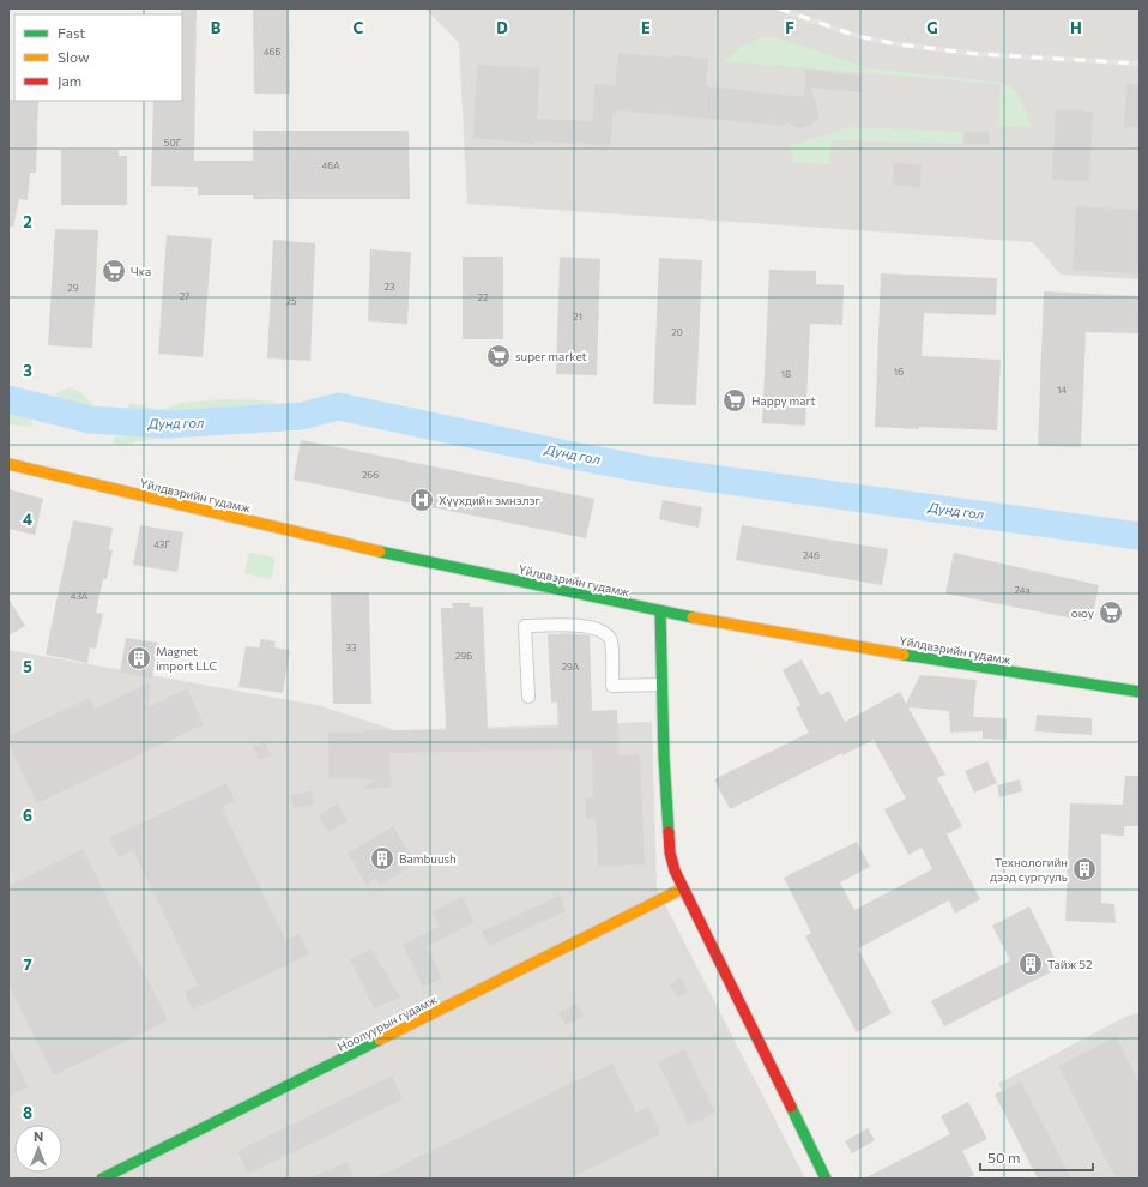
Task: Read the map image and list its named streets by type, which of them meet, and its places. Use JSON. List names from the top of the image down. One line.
{"streets":{"main road":["Yйлдвэрийн гудамж","Ноолуурын гудамж"]},"water":["Дунд гол"],"places":{"supermarket":["Чка","super market","Happy mart","оюу"],"hospital":["Хүүхдийн эмнэлэг"],"building":["Magnet import LLC","Bambuush","Технологийн дээд сургууль","Тайж 52"]},"house_numbers":["46Б","50Г","46А","23","29","27","22","25","21","20","16","18","14","26б","43Г","24б","24а","43А","33","29Б","29А"],"legend":["Fast","Slow","Jam"],"scale_bar":"50 m","north":"top","grid":{"columns":["B","C","D","E","F","G","H"],"rows":["2","3","4","5","6","7","8"]}}
